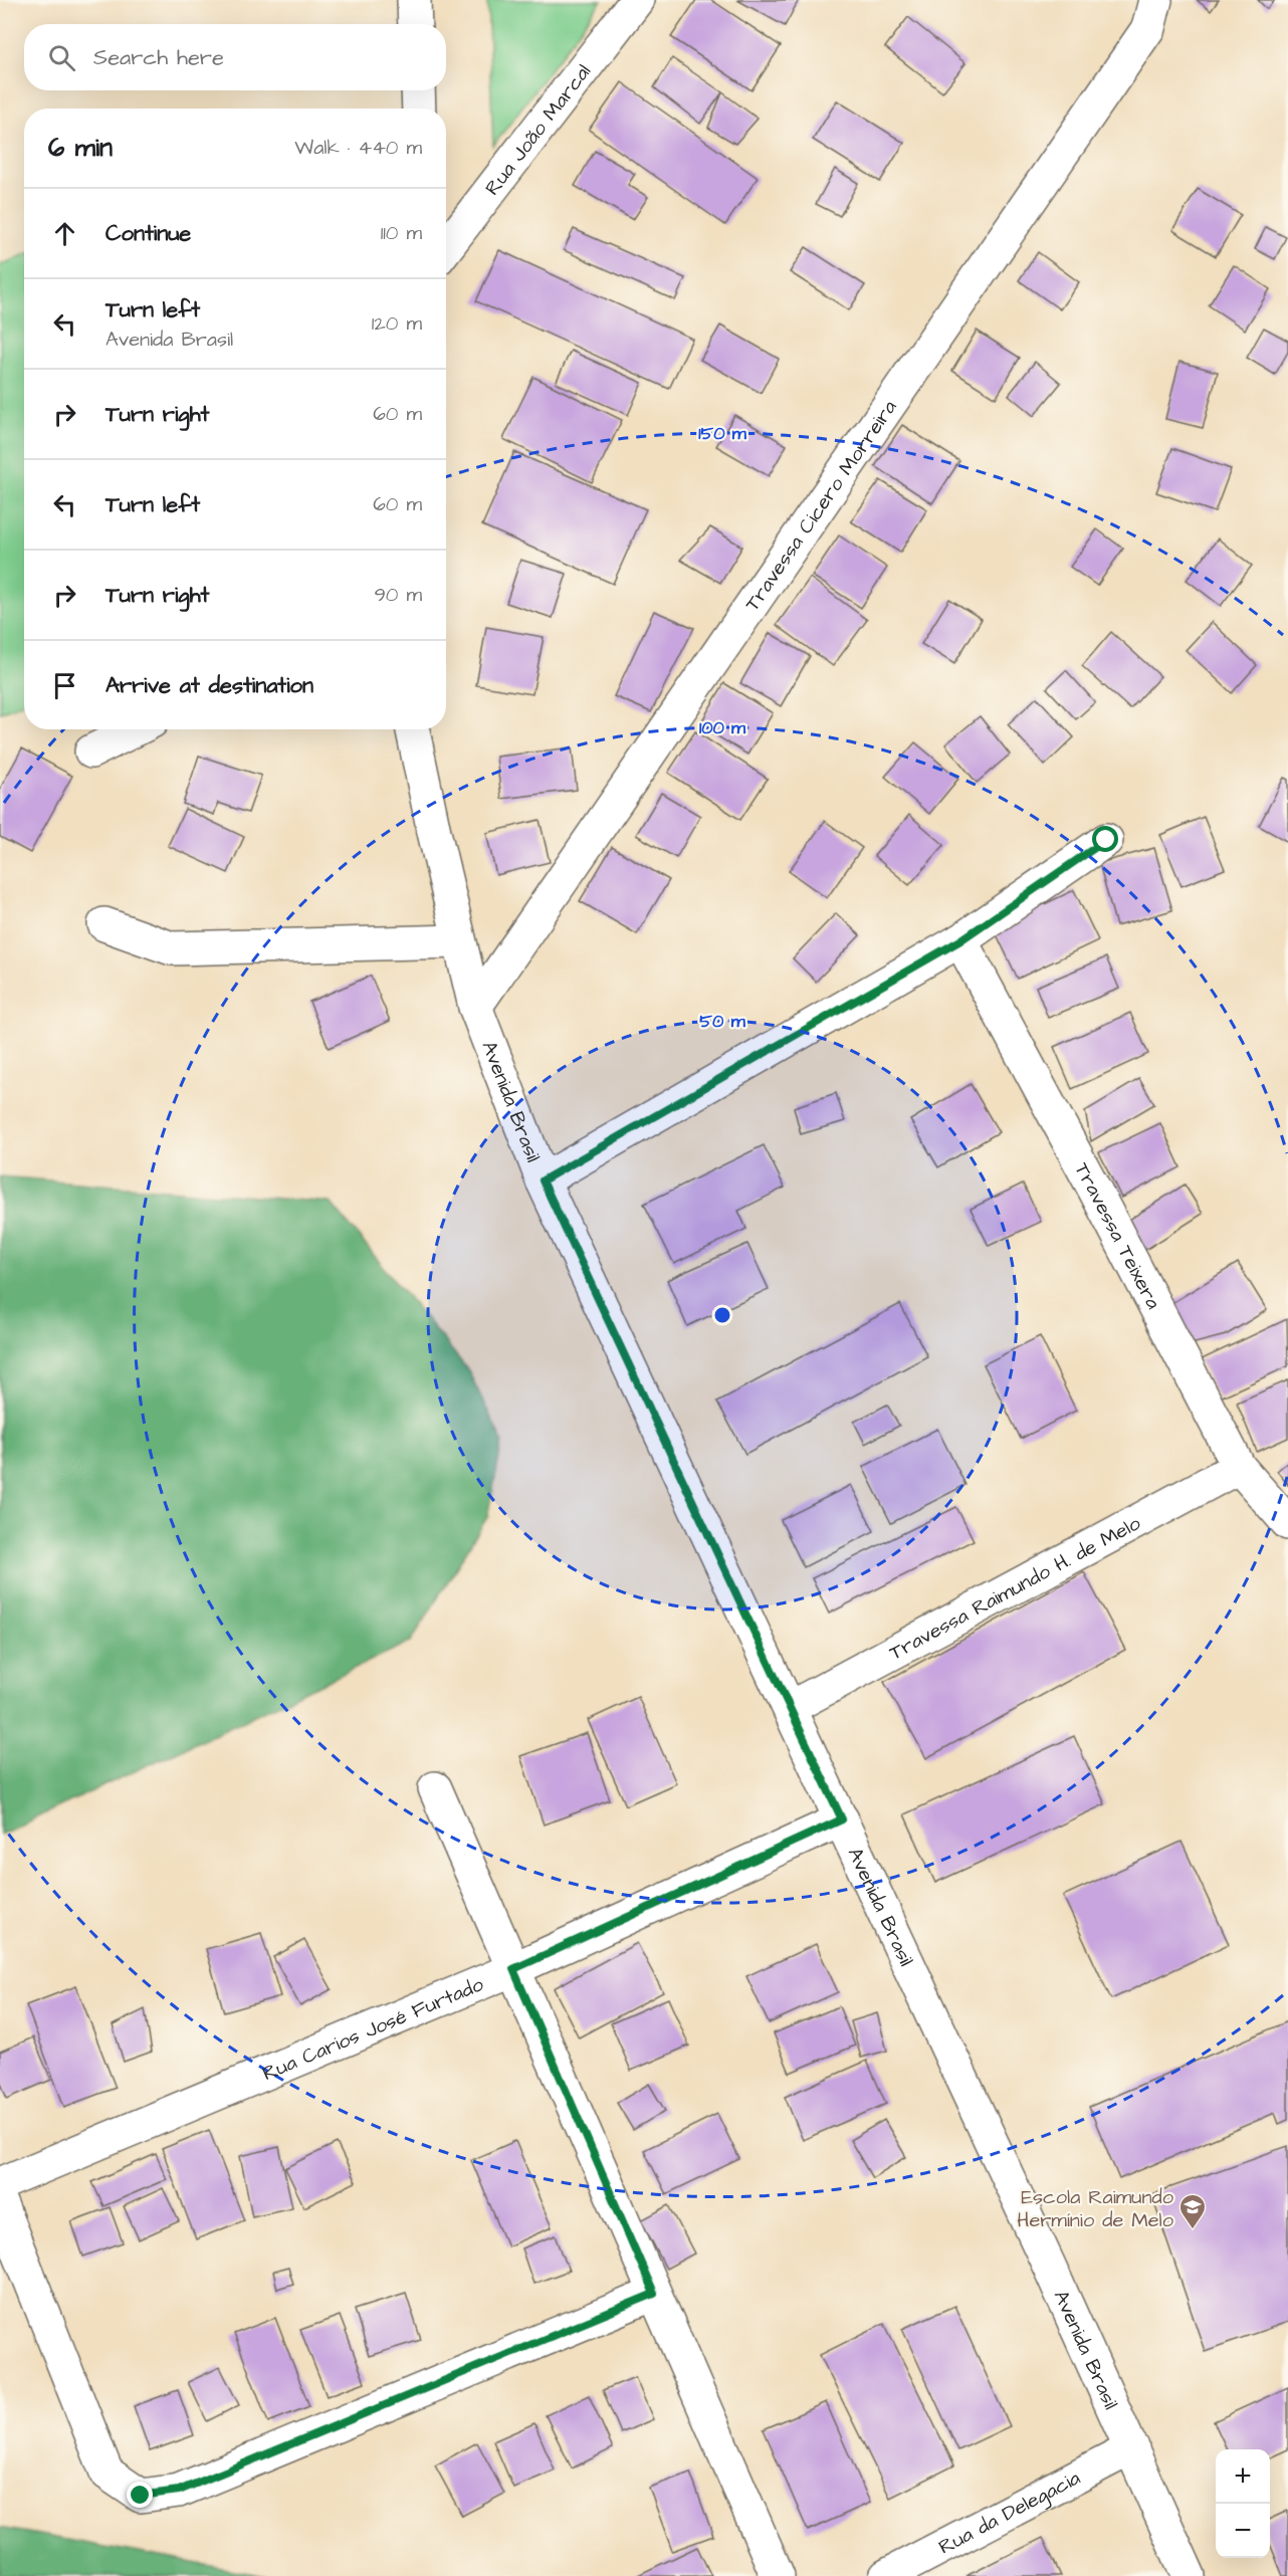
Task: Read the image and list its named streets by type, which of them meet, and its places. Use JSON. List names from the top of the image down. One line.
{"streets":{"street":["Rua João Marcal","Travessa Cicero Morreira","Avenida Brasil","Travessa Teixera","Travessa Raimundo H. de Melo","Rua Carios José Furtado","Rua da Delegacia"]},"crossings":[["Travessa Cicero Morreira","Avenida Brasil"],["Avenida Brasil","Travessa Raimundo H. de Melo"],["Avenida Brasil","Rua Carios José Furtado"],["Avenida Brasil","Rua da Delegacia"],["Travessa Teixera","Travessa Raimundo H. de Melo"]],"places":{"school or university":["Escola Raimundo Hermínio de Melo"]},"page":{"search":"Search here","heading":["6 min","Walk · 440 m"],"list":[["Continue","110 m"],["Turn left","Avenida Brasil","120 m"],["Turn right","60 m"],["Turn left","60 m"],["Turn right","90 m"],"Arrive at destination"],"map_buttons":["+","−"]},"rings":["150 m","100 m","50 m"]}
